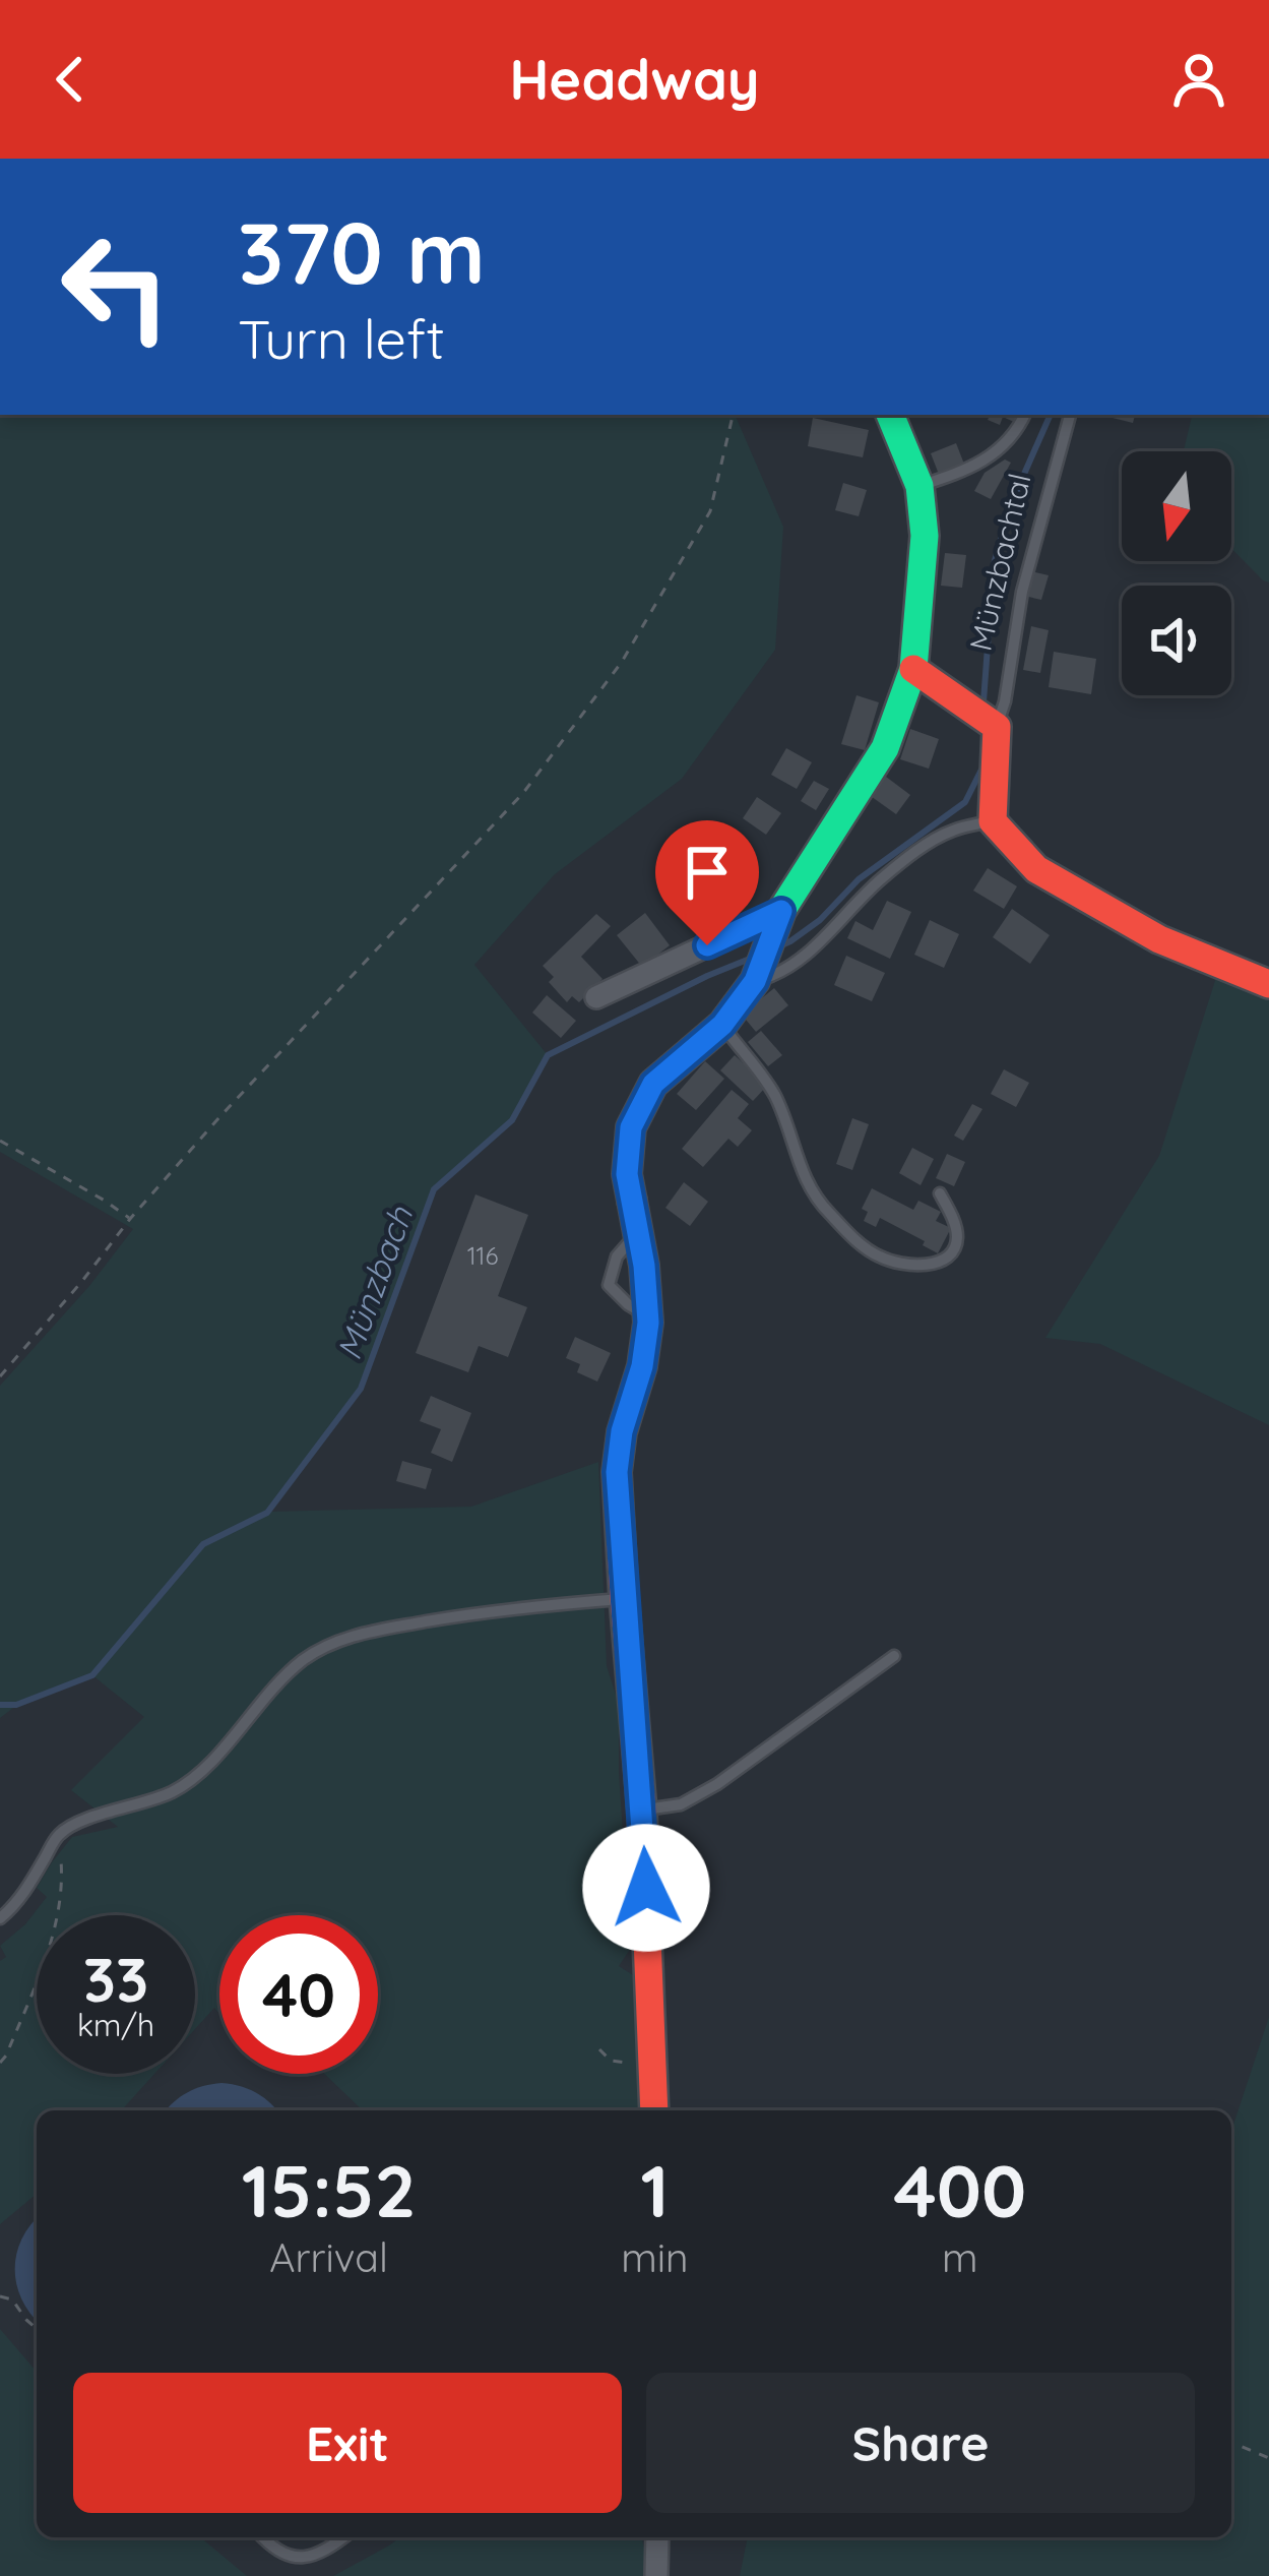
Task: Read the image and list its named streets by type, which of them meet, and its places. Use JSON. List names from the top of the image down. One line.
{"streets":{"street":["Münzbachtal"]},"water":["Münzbach"],"house_numbers":["116"],"north":"bottom","page":{"header":"Headway","turn":["370 m","Turn left"],"speed":"33 km/h","limit":"40","eta":["15:52","Arrival","1","min","400","m"],"buttons":["Exit","Share"]}}
